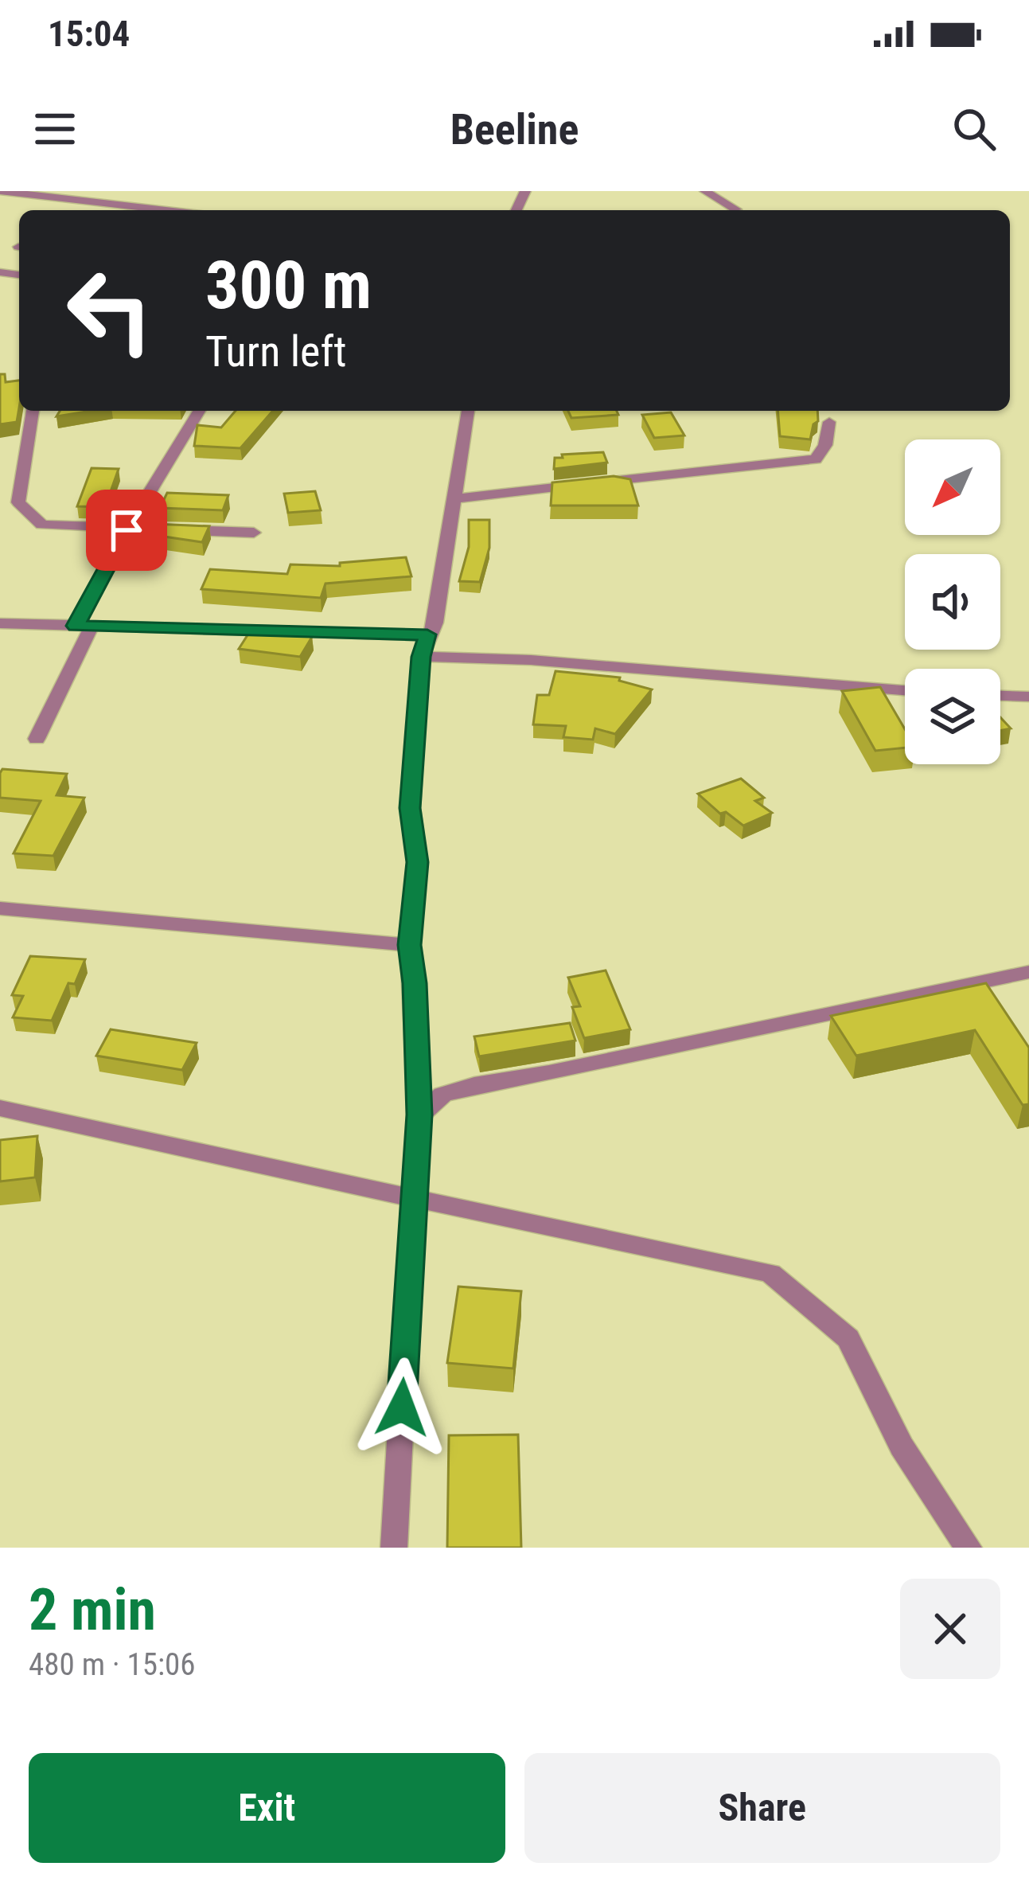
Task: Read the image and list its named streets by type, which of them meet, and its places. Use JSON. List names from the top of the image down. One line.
{"north":"bottom left","page":{"status":"15:04","header":"Beeline","turn":["300 m","Turn left"],"heading":["2 min","480 m · 15:06"],"buttons":["Exit","Share"]}}
